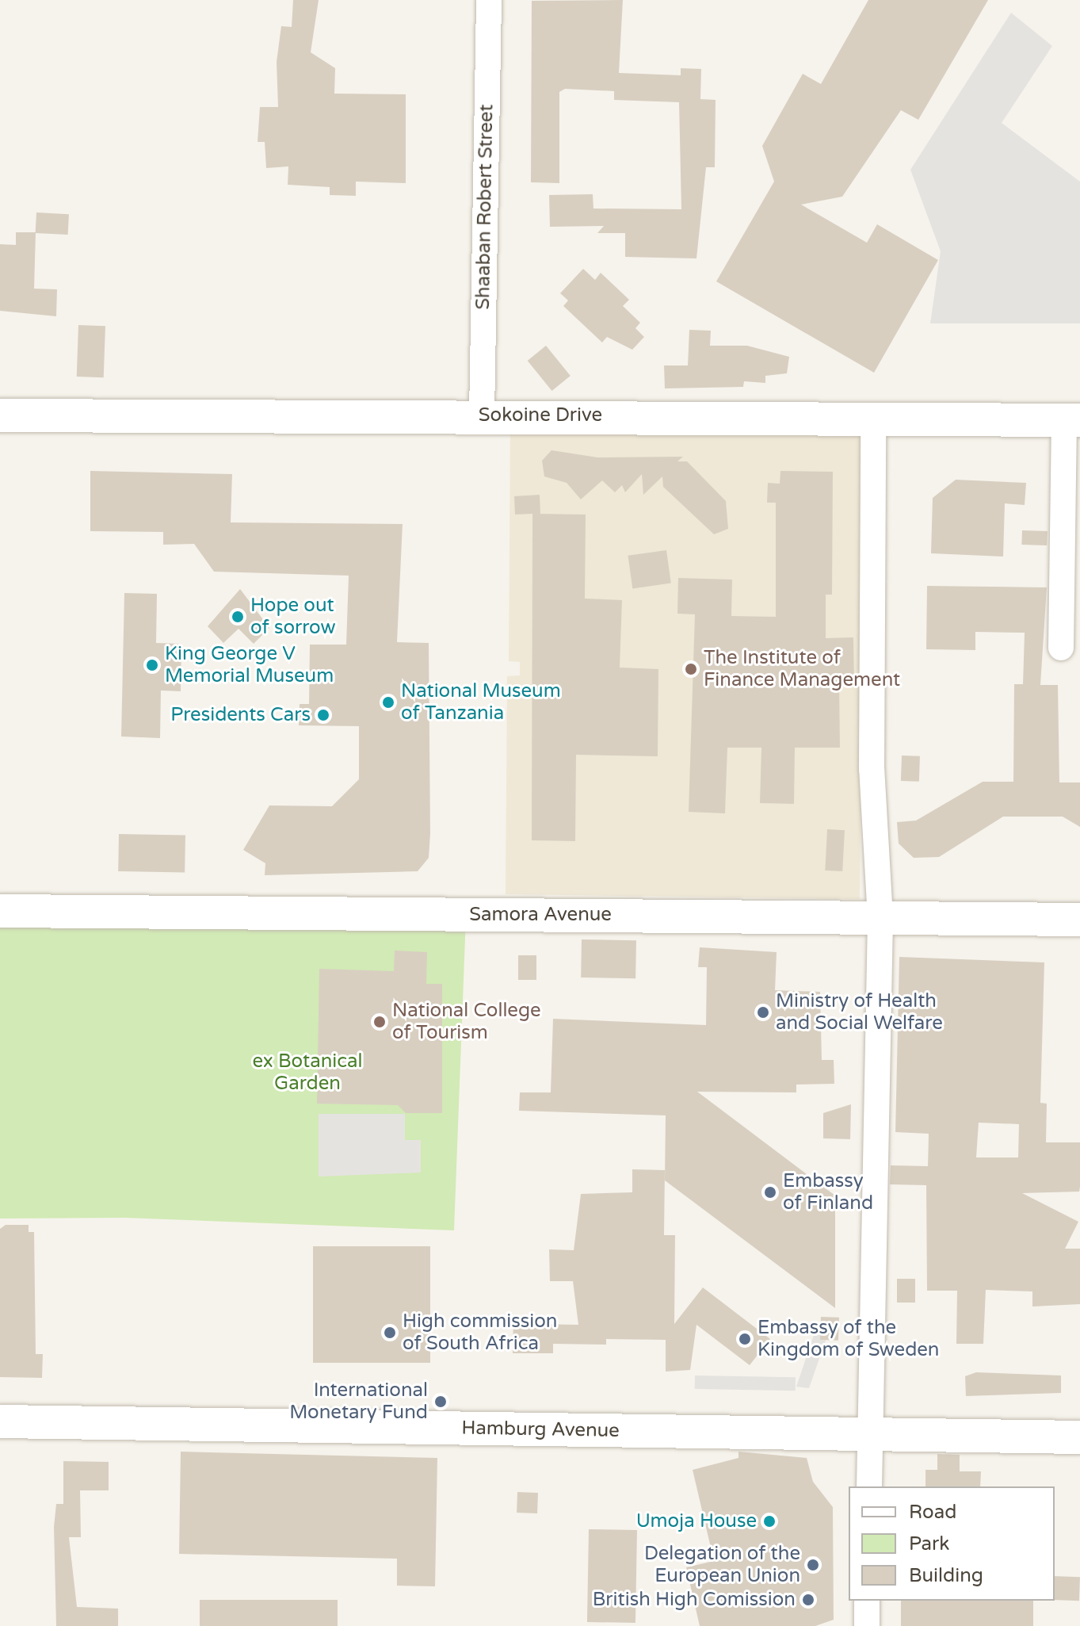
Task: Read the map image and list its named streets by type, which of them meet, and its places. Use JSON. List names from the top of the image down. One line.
{"streets":{"street":["Shaaban Robert Street","Sokoine Drive","Samora Avenue","Hamburg Avenue"]},"crossings":[["Shaaban Robert Street","Sokoine Drive"]],"parks":["ex Botanical Garden"],"places":["Hope out of sorrow","King George V Memorial Museum","The Institute of Finance Management","National Museum of Tanzania","Presidents Cars","Ministry of Health and Social Welfare","National College of Tourism","Embassy of Finland","High commission of South Africa","Embassy of the Kingdom of Sweden","International Monetary Fund","Umoja House","Delegation of the European Union","British High Comission"],"legend":["Road","Park","Building"]}
